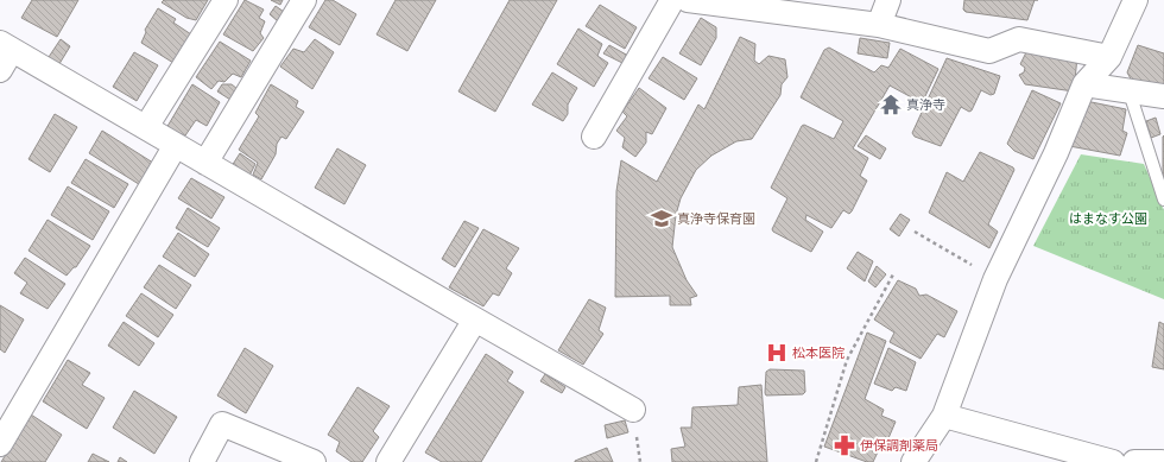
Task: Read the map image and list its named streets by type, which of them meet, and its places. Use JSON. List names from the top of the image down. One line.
{"parks":["はまなす公園"],"places":{"temple":["真浄寺"],"school or university":["真浄寺保育園"],"hospital":["松本医院"],"pharmacy":["伊保調剤薬局"]}}
